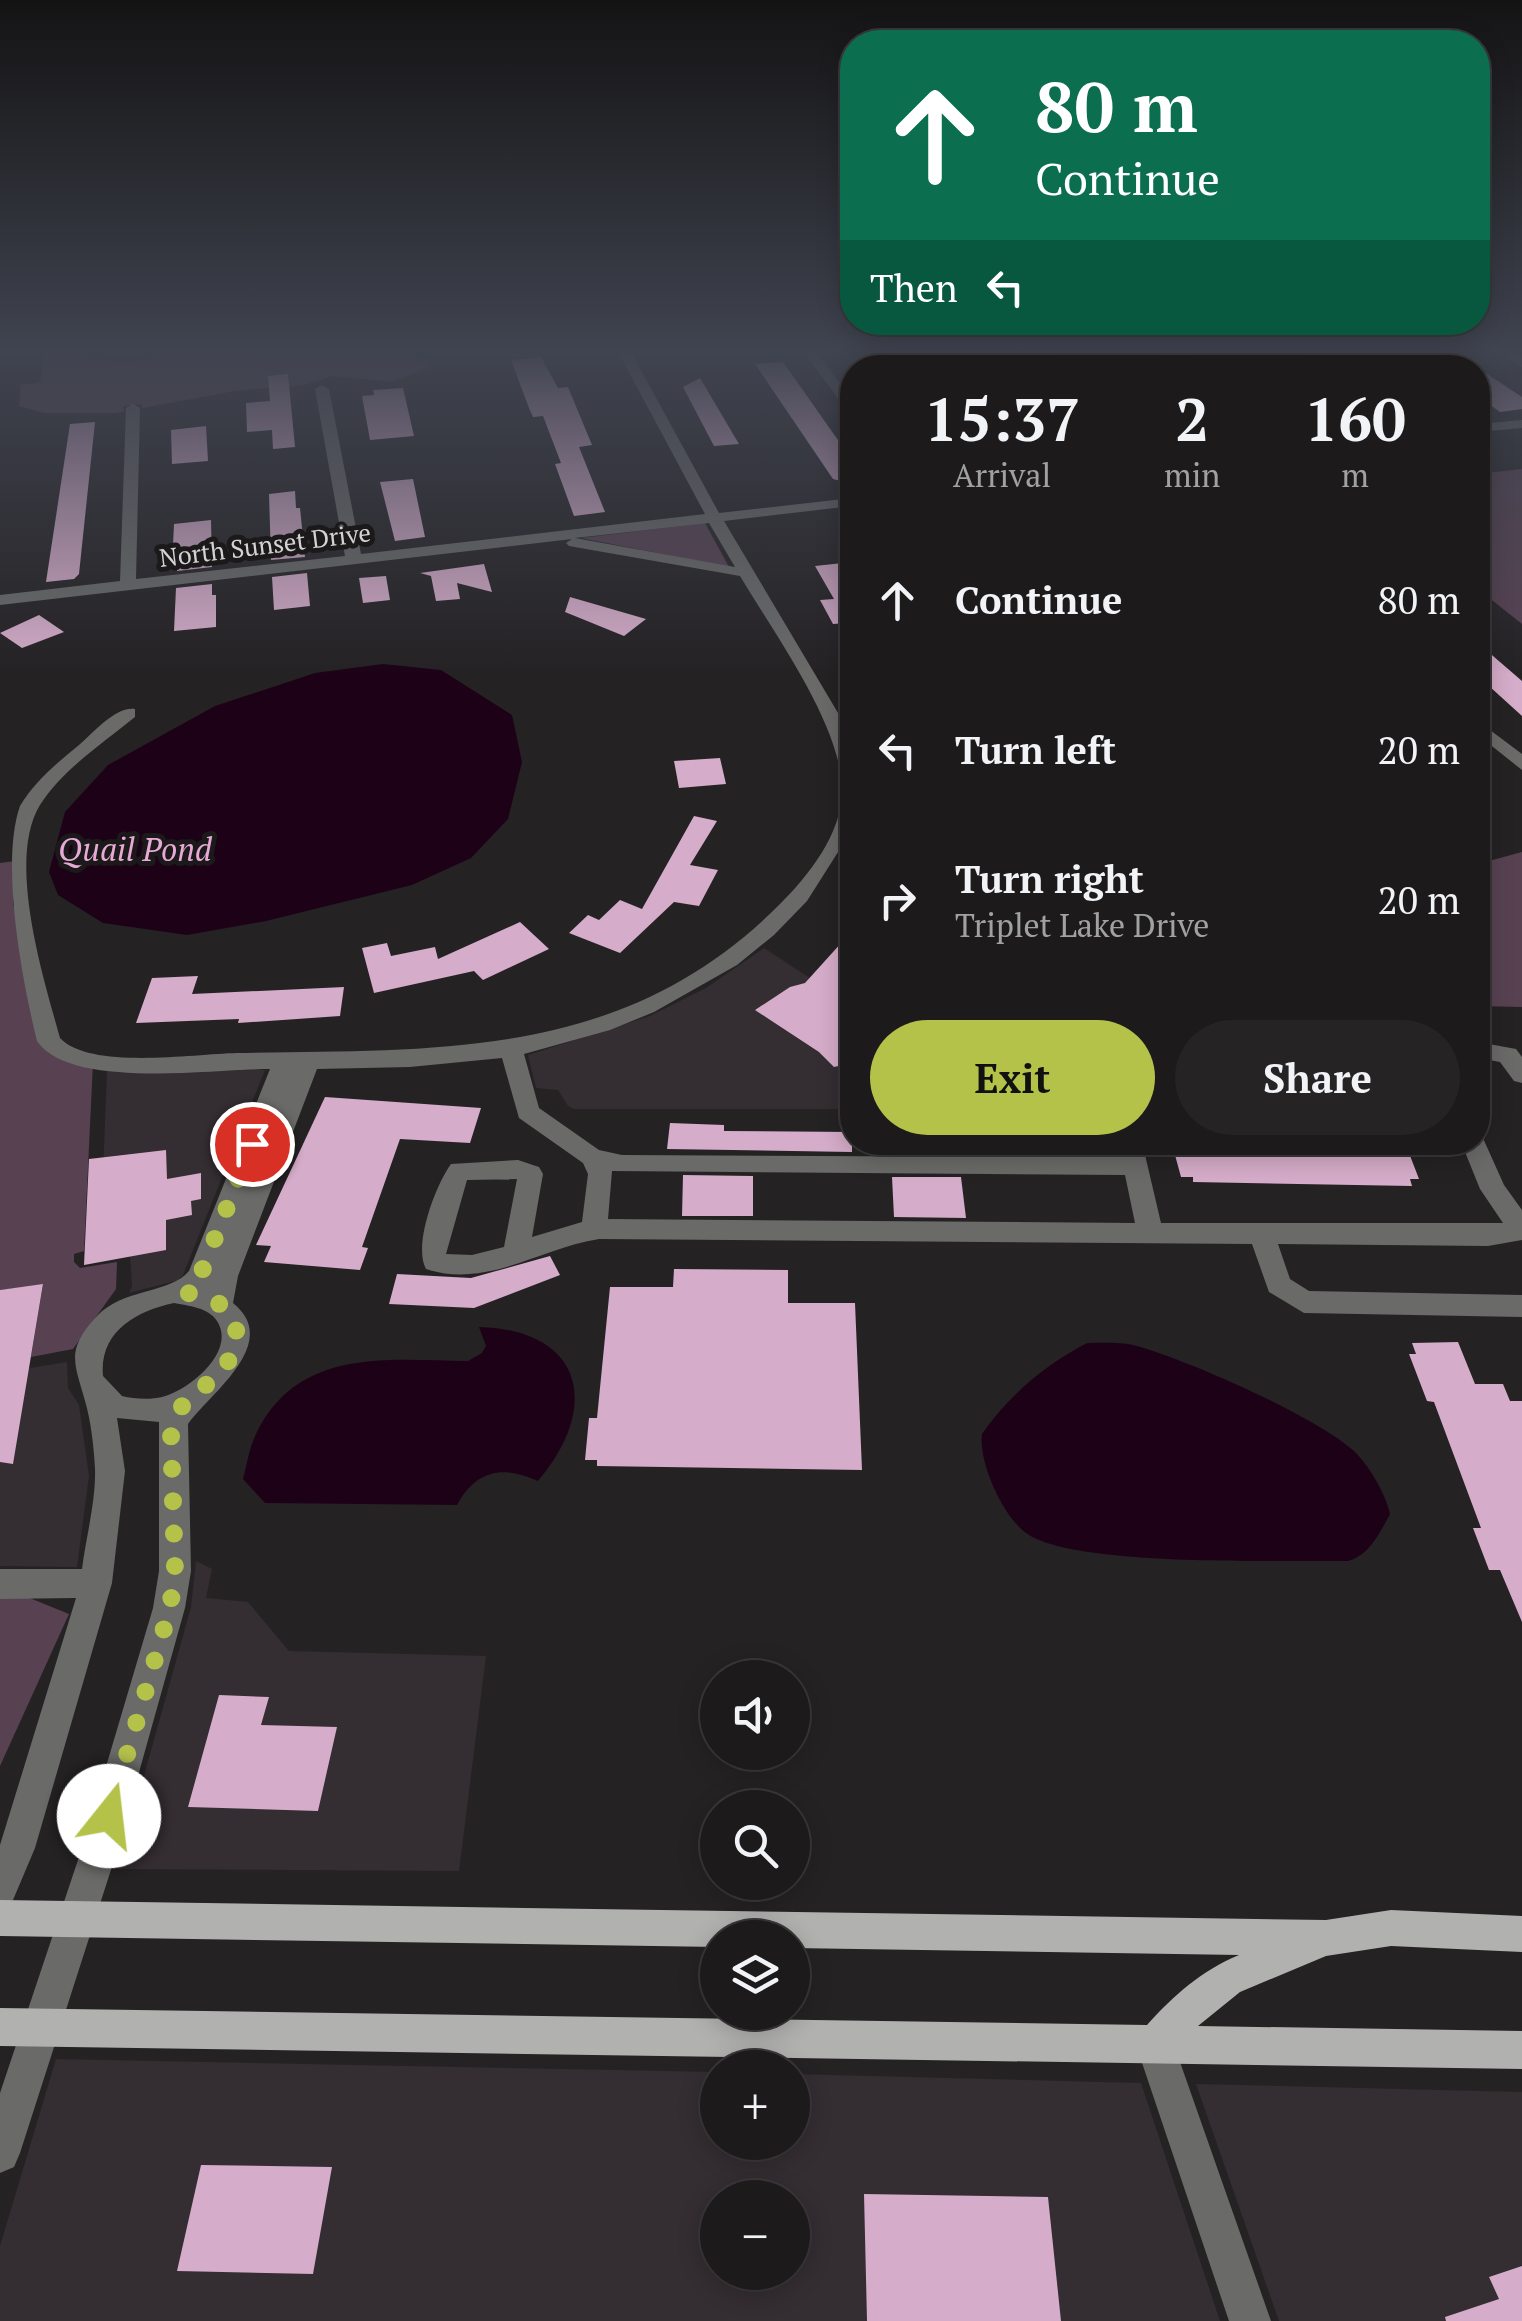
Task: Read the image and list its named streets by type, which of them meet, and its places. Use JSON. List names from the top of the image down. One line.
{"streets":{"street":["North Sunset Drive"]},"water":["Quail Pond"],"page":{"turn":["80 m","Continue"],"then":"Then","eta":["15:37","Arrival","2","min","160","m"],"list":[{"name":"Continue","value":"80 m"},{"name":"Turn left","value":"20 m"},{"name":"Turn right","note":"Triplet Lake Drive","value":"20 m"}],"buttons":["Exit","Share"],"map_buttons":["+","−"]}}
